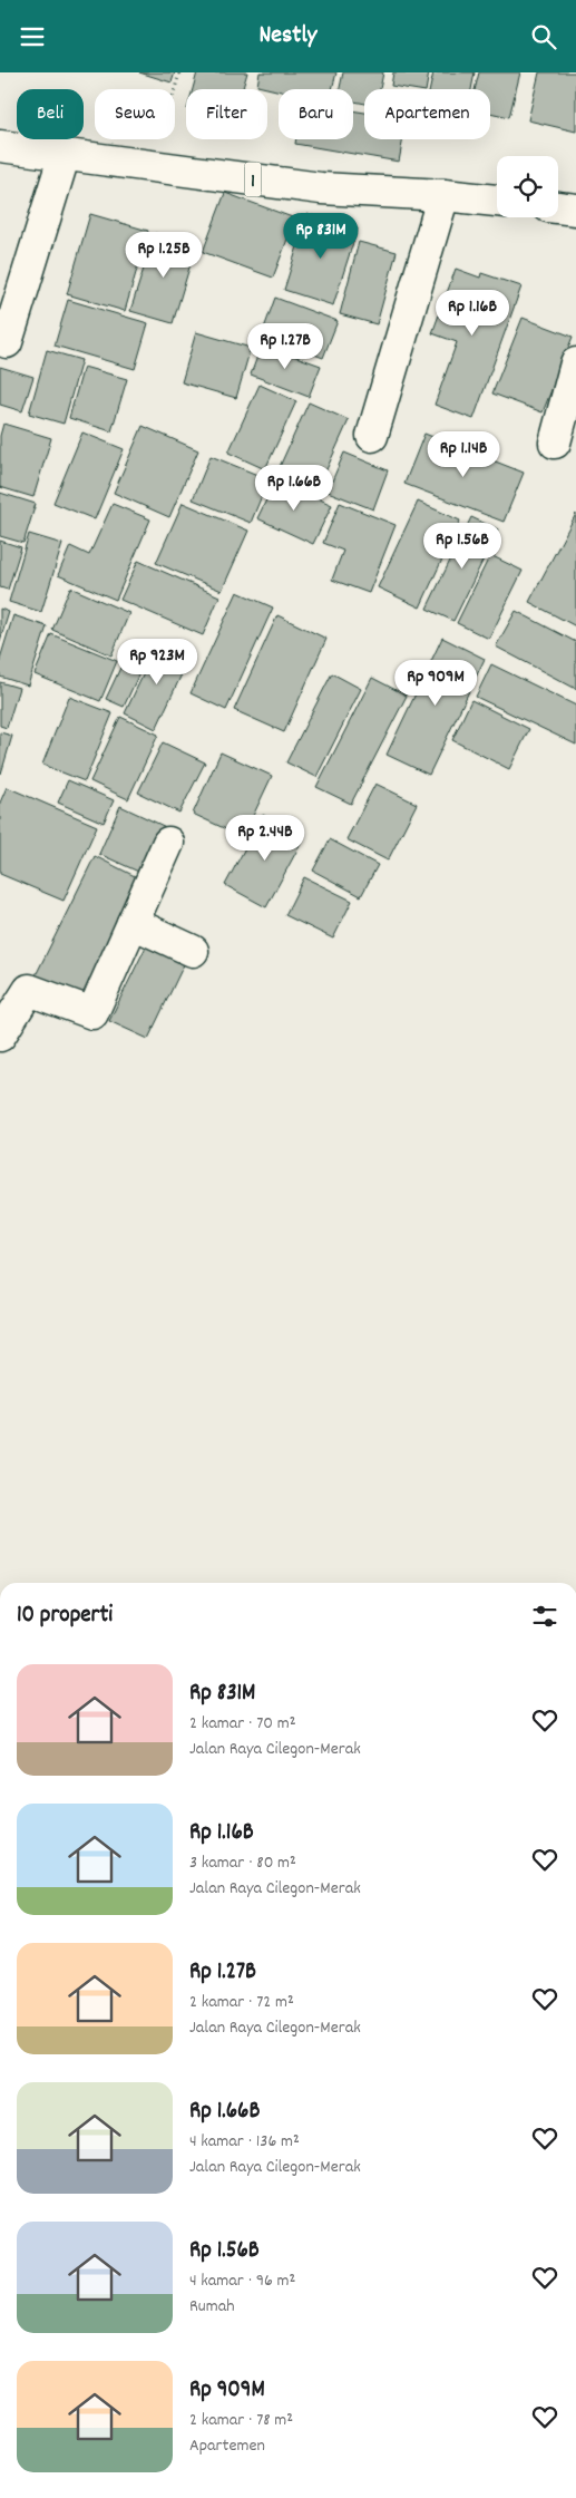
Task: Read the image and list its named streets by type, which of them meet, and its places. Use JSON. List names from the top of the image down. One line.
{"streets":{"main road":["1"]},"page":{"header":"Nestly","chip":["Beli","Sewa","Filter","Baru","Apartemen"],"price":["Rp 831M","Rp 1.25B","Rp 1.16B","Rp 1.27B","Rp 1.14B","Rp 1.66B","Rp 1.56B","Rp 923M","Rp 909M","Rp 2.44B"],"heading":"10 properti","list":[{"name":"Rp 831M","note":"2 kamar · 70 m² · Jalan Raya Cilegon-Merak"},{"name":"Rp 1.16B","note":"3 kamar · 80 m² · Jalan Raya Cilegon-Merak"},{"name":"Rp 1.27B","note":"2 kamar · 72 m² · Jalan Raya Cilegon-Merak"},{"name":"Rp 1.66B","note":"4 kamar · 136 m² · Jalan Raya Cilegon-Merak"},{"name":"Rp 1.56B","note":"4 kamar · 96 m² · Rumah"},{"name":"Rp 909M","note":"2 kamar · 78 m² · Apartemen"}]}}
